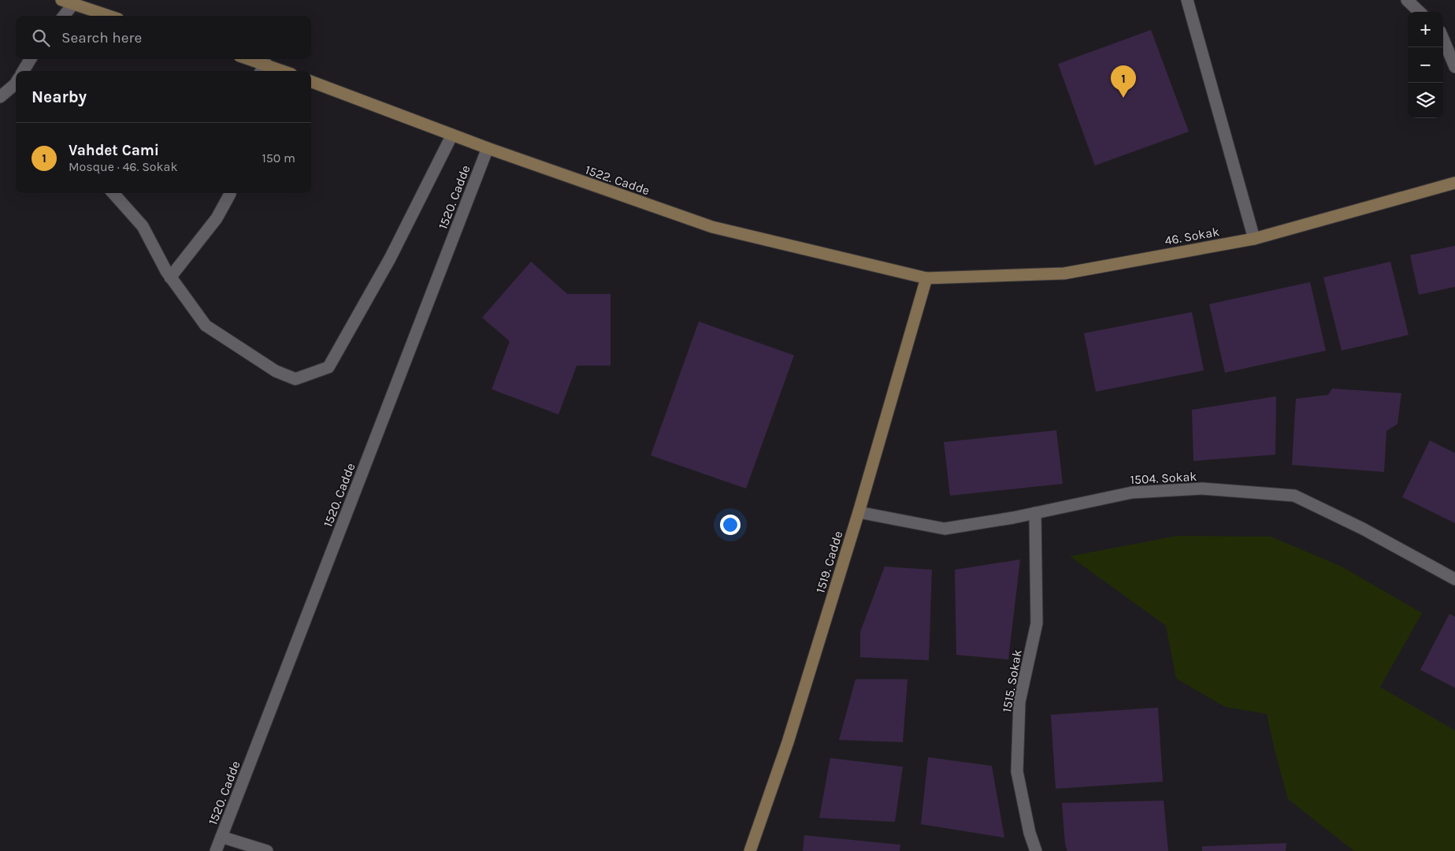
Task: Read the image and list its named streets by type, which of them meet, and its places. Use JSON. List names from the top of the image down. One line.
{"streets":{"street":["1522. Cadde","1520. Cadde","46. Sokak","1504. Sokak","1519. Cadde","1515. Sokak"]},"crossings":[["1522. Cadde","1520. Cadde"],["1522. Cadde","46. Sokak"],["1522. Cadde","1519. Cadde"],["46. Sokak","1519. Cadde"],["1504. Sokak","1519. Cadde"],["1504. Sokak","1515. Sokak"]],"page":{"map_buttons":["+","−"],"search":"Search here","pins":"1","heading":"Nearby","list":[{"mark":"1","name":"Vahdet Cami","note":"Mosque · 46. Sokak","value":"150 m"}]}}
